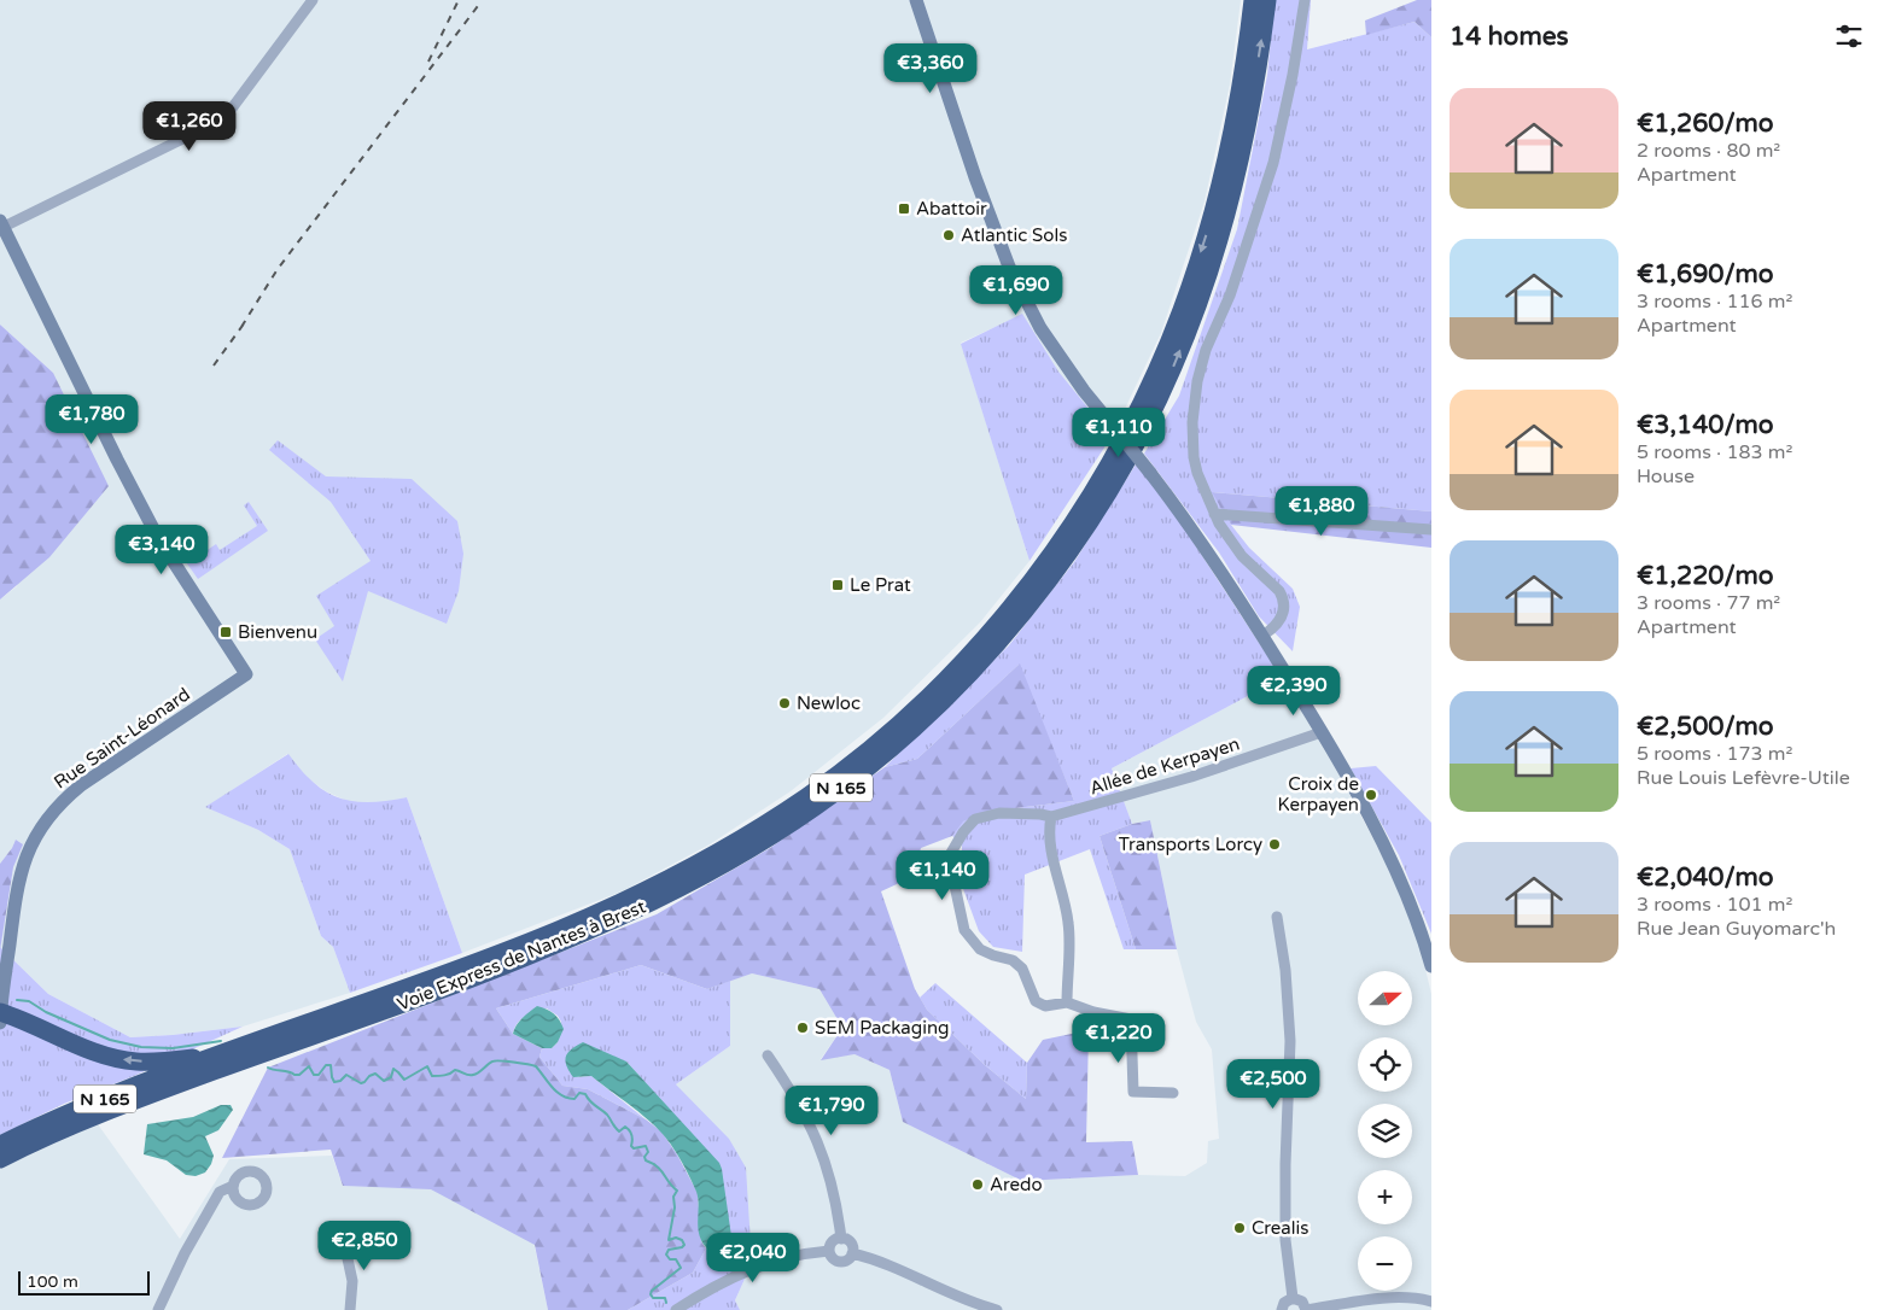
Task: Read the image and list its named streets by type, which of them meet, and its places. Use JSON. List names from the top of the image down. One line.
{"streets":{"highway":["N 165","Voie Express de Nantes à Brest"],"main road":["Rue Saint-Léonard"],"street":["Allée de Kerpayen"]},"places":{"transit":["Abattoir","Le Prat","Bienvenu"],"other":["Atlantic Sols","Newloc","Croix de Kerpayen","Transports Lorcy","SEM Packaging","Aredo","Crealis"]},"scale_bar":"100 m","north":"right","page":{"heading":"14 homes","price":["€3,360","€1,260","€1,690","€1,780","€1,110","€1,880","€3,140","€2,390","€1,140","€1,220","€2,500","€1,790","€2,850","€2,040"],"list":[{"name":"€1,260/mo","note":"2 rooms · 80 m² · Apartment"},{"name":"€1,690/mo","note":"3 rooms · 116 m² · Apartment"},{"name":"€3,140/mo","note":"5 rooms · 183 m² · House"},{"name":"€1,220/mo","note":"3 rooms · 77 m² · Apartment"},{"name":"€2,500/mo","note":"5 rooms · 173 m² · Rue Louis Lefèvre-Utile"},{"name":"€2,040/mo","note":"3 rooms · 101 m² · Rue Jean Guyomarc'h"}],"map_buttons":["+","−"],"scale":"100 m"}}
